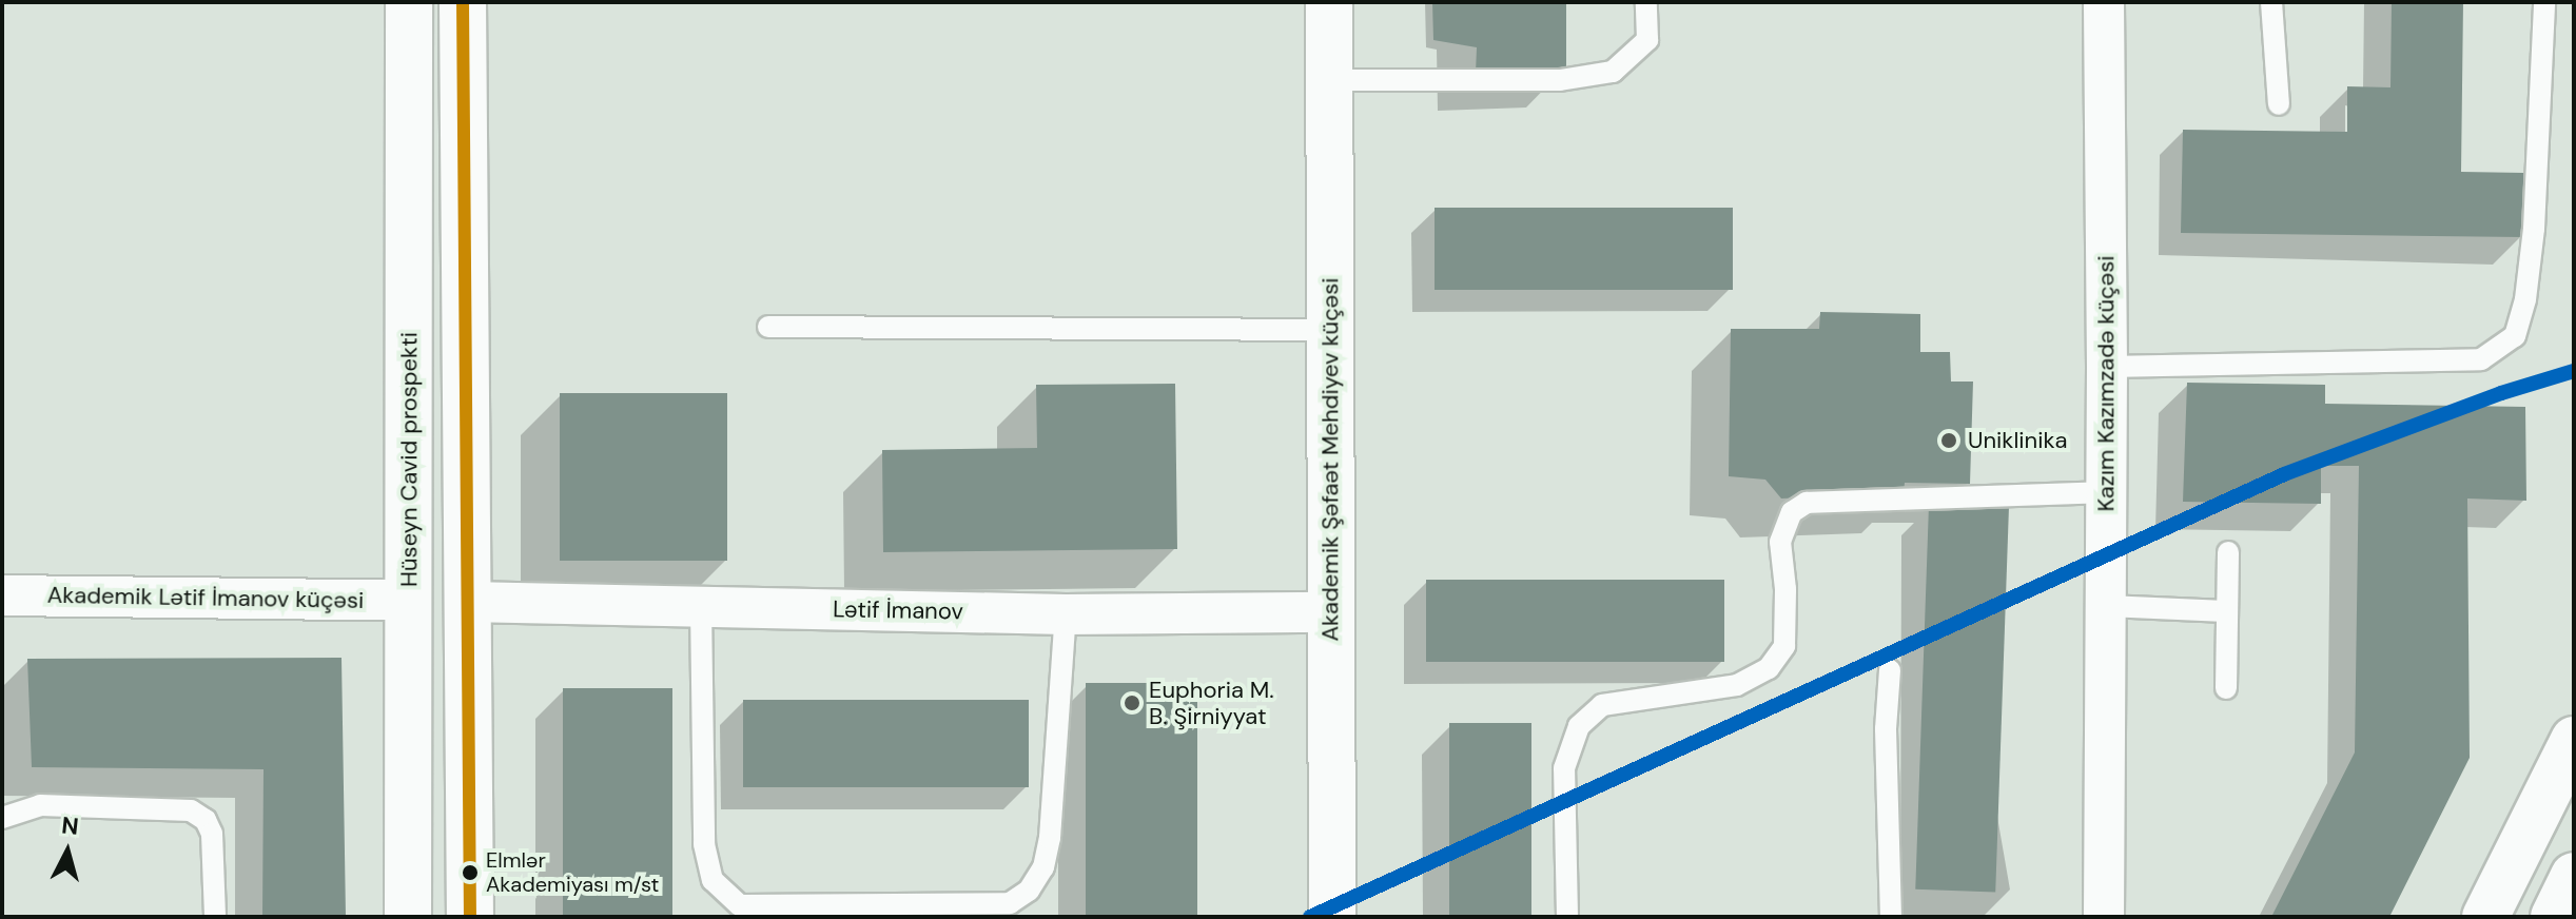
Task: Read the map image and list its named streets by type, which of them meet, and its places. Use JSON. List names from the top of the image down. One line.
{"streets":{"main road":["Hüseyn Cavid prospekti","Akademik Şəfaət Mehdiyev küçəsi"],"street":["Kazım Kazımzadə küçəsi","Akademik Lətif İmanov küçəsi","Lətif İmanov"]},"crossings":[["Hüseyn Cavid prospekti","Akademik Lətif İmanov küçəsi"],["Akademik Şəfaət Mehdiyev küçəsi","Lətif İmanov"]],"places":["Uniklinika","Euphoria M. B. Şirniyyat","Elmlər Akademiyası m/st"],"north":"top"}
